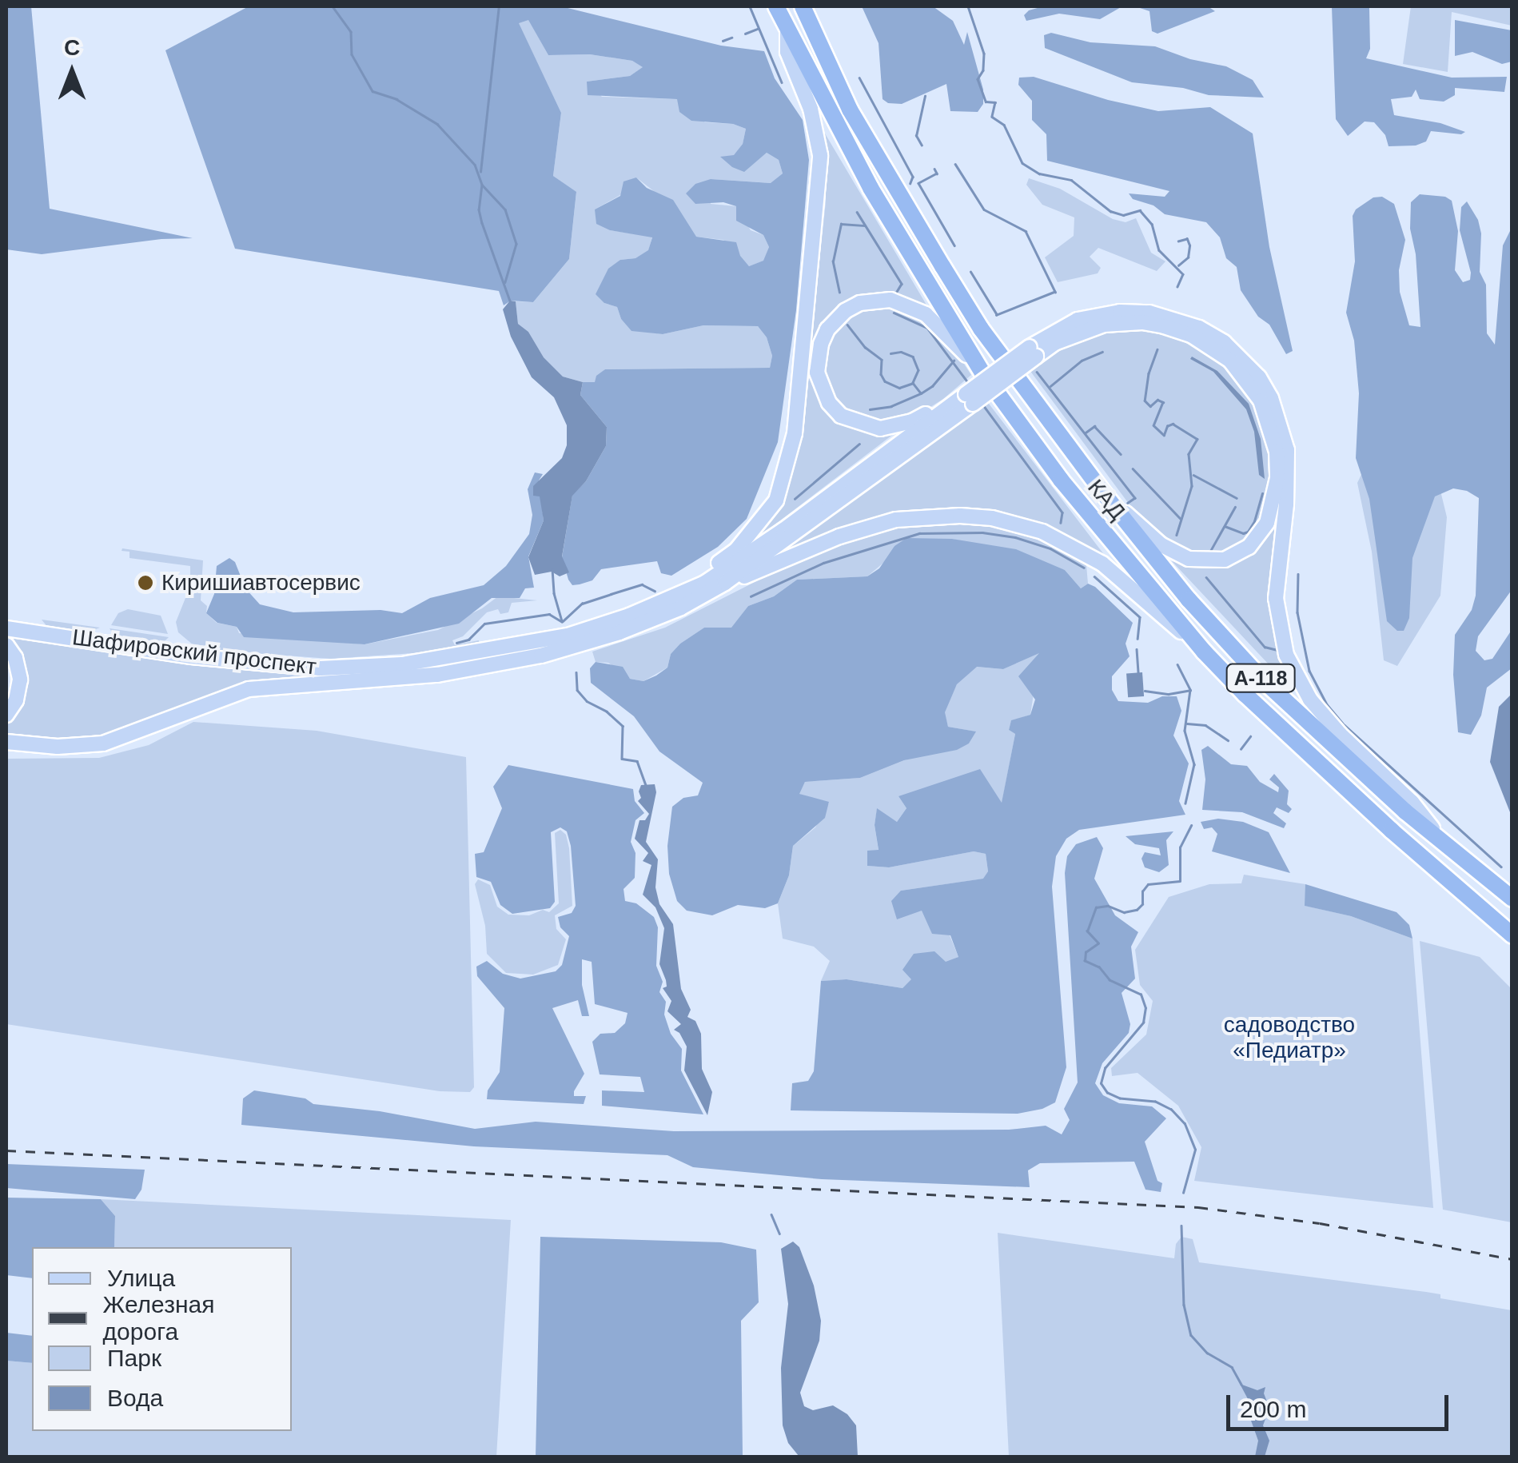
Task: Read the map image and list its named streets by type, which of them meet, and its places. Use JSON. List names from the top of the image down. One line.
{"streets":{"highway":["КАД","А-118"],"main road":["Шафировский проспект"]},"parks":["садоводство «Педиатр»"],"places":["Киришиавтосервис"],"legend":["Улица","Железная дорога","Парк","Вода"],"scale_bar":"200 m","north":"top"}
